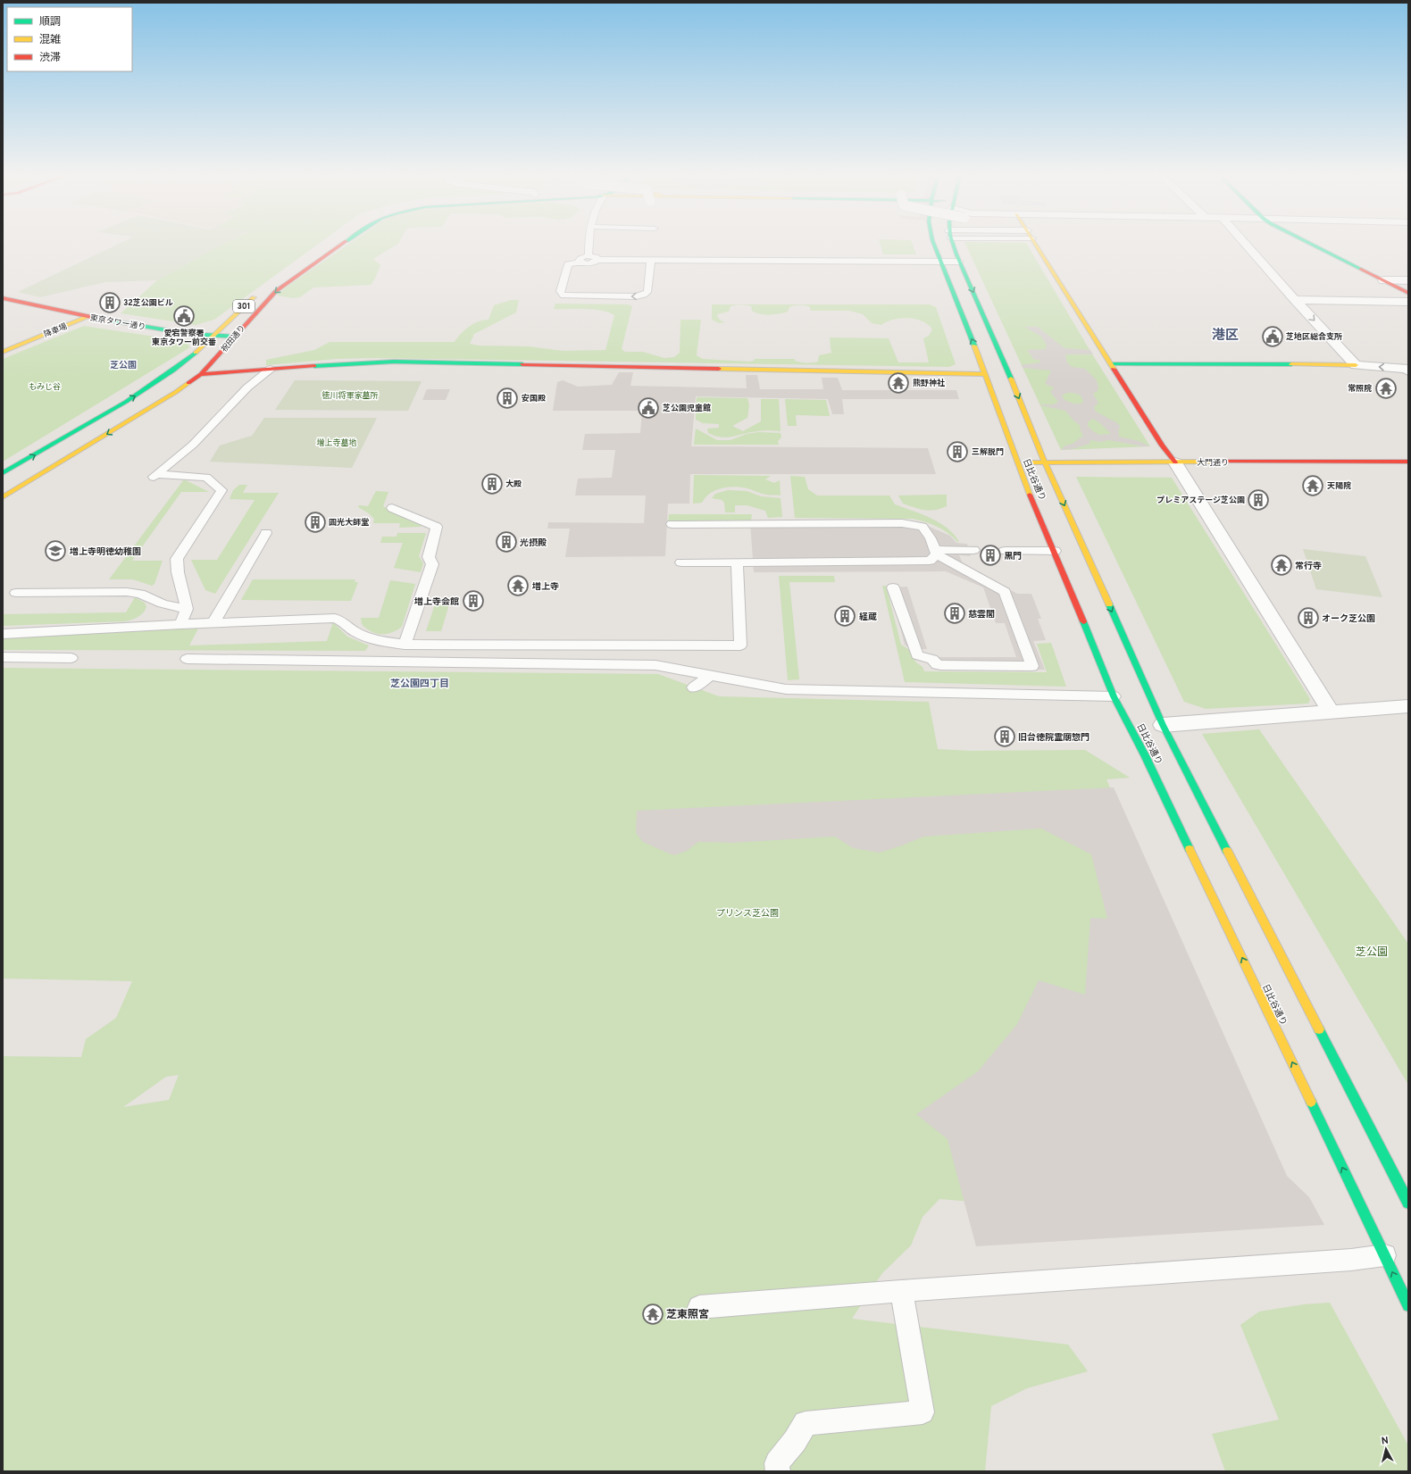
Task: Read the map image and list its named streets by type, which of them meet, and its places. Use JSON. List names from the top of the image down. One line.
{"streets":{"main road":["301","東京タワー通り","降車場","祝田通り","大門通り","日比谷通り"]},"crossings":[["東京タワー通り","降車場"],["東京タワー通り","祝田通り"],["大門通り","日比谷通り"]],"districts":["港区","芝公園","芝公園四丁目"],"parks":["もみじ谷","徳川将軍家墓所","増上寺墓地","プリンス芝公園","芝公園"],"places":{"building":["32芝公園ビル","安国殿","三解脱門","大殿","プレミアステージ芝公園","圓光大師堂","光摂殿","黒門","増上寺会館","慈雲閣","経蔵","オーク芝公園","旧台徳院霊廟惣門"],"public building":["愛宕警察署 東京タワー前交番","芝地区総合支所","芝公園児童館"],"temple":["熊野神社","常照院","天陽院","常行寺","増上寺","芝東照宮"],"school or university":["増上寺明徳幼稚園"]},"legend":["順調","混雑","渋滞"],"north":"top"}
